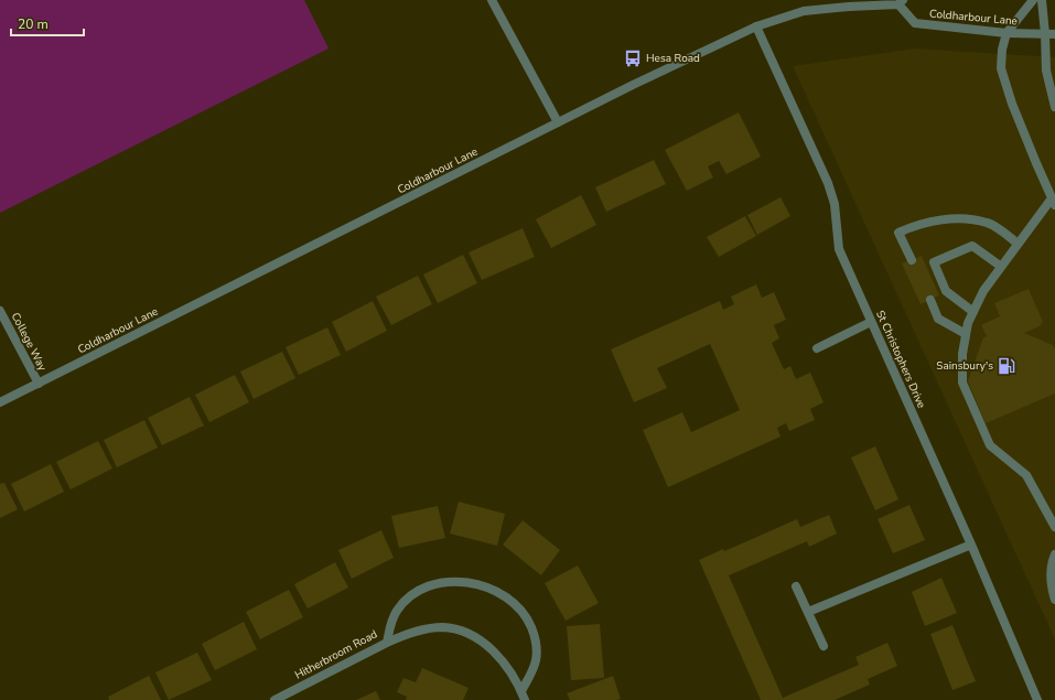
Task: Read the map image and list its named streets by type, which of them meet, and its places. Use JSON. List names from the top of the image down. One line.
{"streets":{"street":["Coldharbour Lane","College Way","St Christophers Drive","Hitherbroom Road"]},"crossings":[["Coldharbour Lane","College Way"],["Coldharbour Lane","St Christophers Drive"]],"places":{"bus stop":["Hesa Road"],"fuel station":["Sainsbury's"]},"scale_bar":"20 m"}
